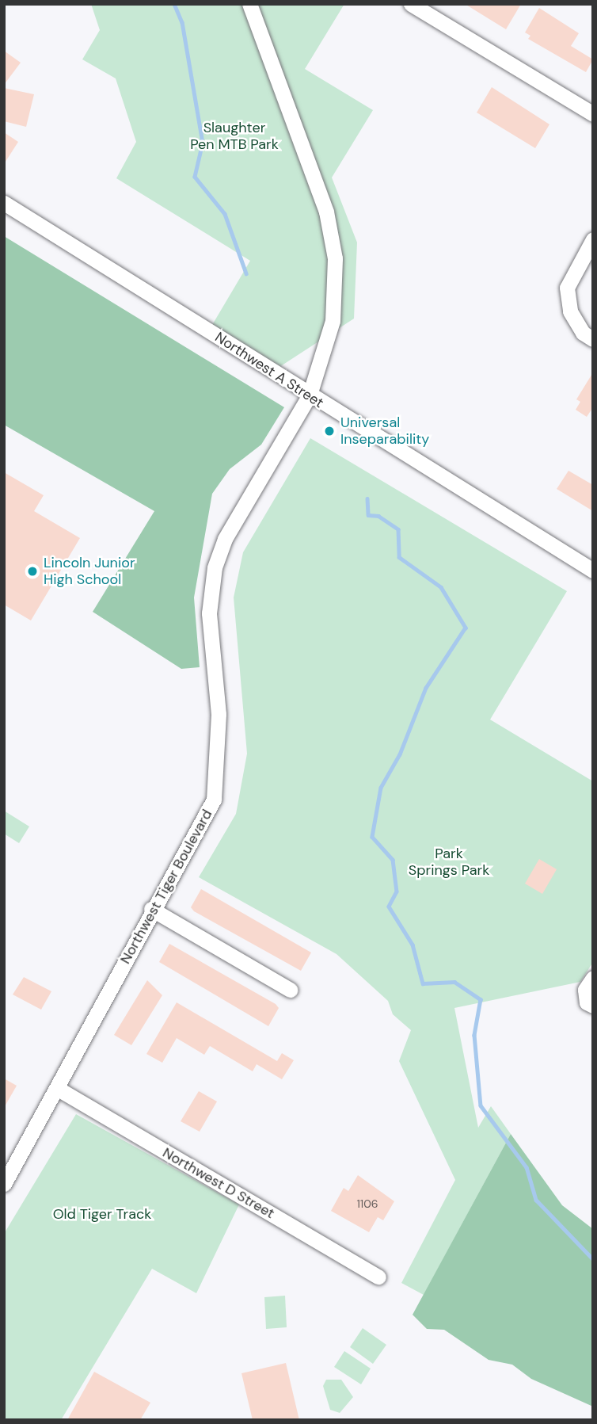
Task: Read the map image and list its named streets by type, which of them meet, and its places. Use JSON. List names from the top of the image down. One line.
{"streets":{"street":["Northwest A Street","Northwest Tiger Boulevard","Northwest D Street"]},"crossings":[["Northwest A Street","Northwest Tiger Boulevard"],["Northwest Tiger Boulevard","Northwest D Street"]],"parks":["Slaughter Pen MTB Park","Park Springs Park","Old Tiger Track"],"places":["Universal Inseparability","Lincoln Junior High School"],"house_numbers":["1106"]}
